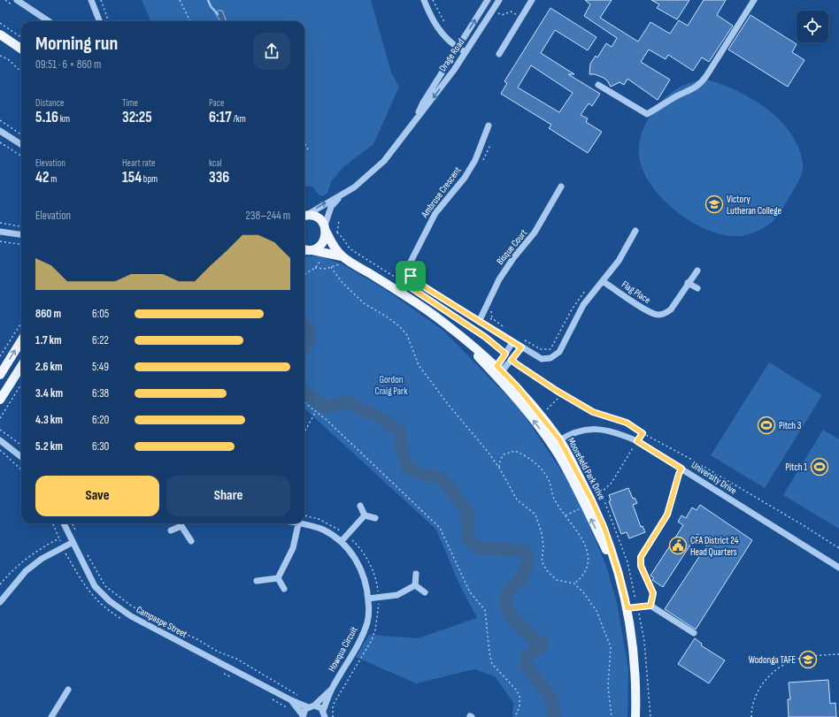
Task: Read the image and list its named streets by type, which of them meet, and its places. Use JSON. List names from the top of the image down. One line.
{"streets":{"main road":["Moorefield Park Drive"],"street":["Drage Road","Ambrose Crescent","Bisque Court","Flag Place","University Drive","Campaspe Street","Howqua Circuit"]},"crossings":[["Moorefield Park Drive","University Drive"],["Campaspe Street","Howqua Circuit"]],"parks":["Gordon Craig Park"],"places":{"school or university":["Victory Lutheran College","Wodonga TAFE"],"sports":["Pitch 3","Pitch 1"],"public building":["CFA District 24 Head Quarters"]},"page":{"heading":["Morning run","09:51 · 6 × 860 m"],"stats":[["Distance","5.16 km"],["Time","32:25"],["Pace","6:17 /km"],["Elevation","42 m"],["Heart rate","154 bpm"],["kcal","336"]],"chart":["Elevation","238–244 m"],"list":[{"name":"860 m","note":"6:05"},{"name":"1.7 km","note":"6:22"},{"name":"2.6 km","note":"5:49"},{"name":"3.4 km","note":"6:38"},{"name":"4.3 km","note":"6:20"},{"name":"5.2 km","note":"6:30"}],"buttons":["Save","Share"]}}
